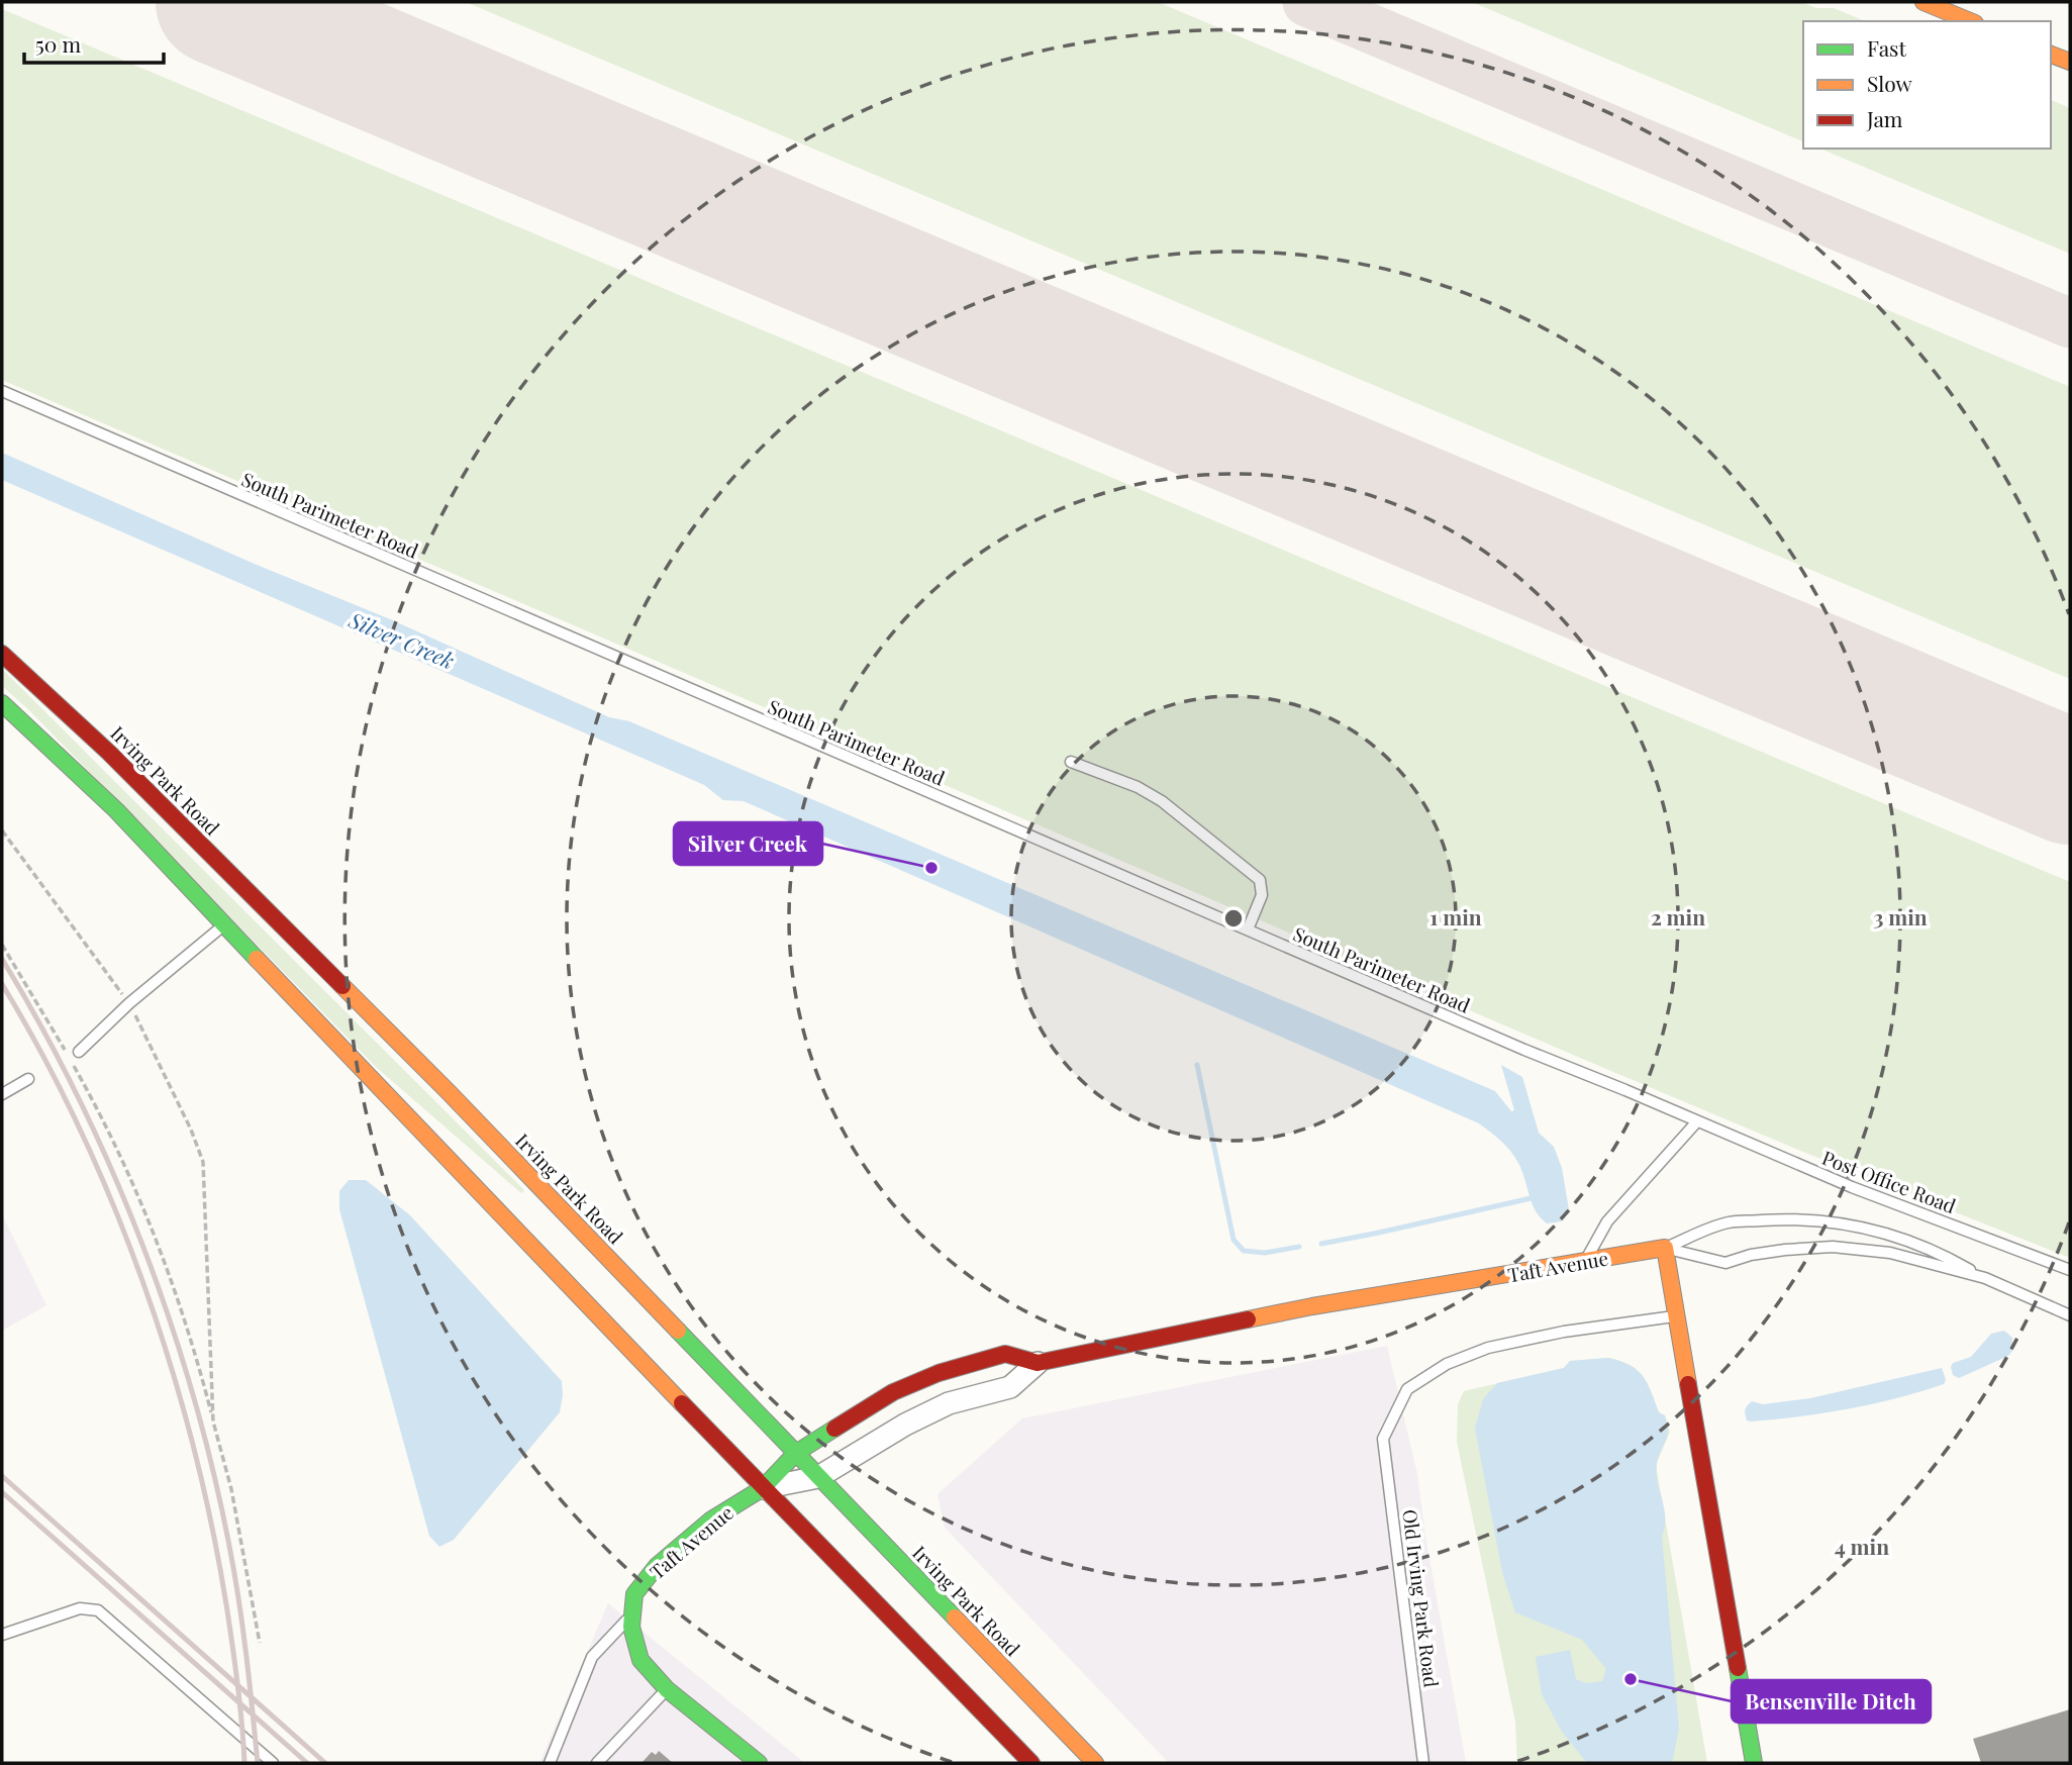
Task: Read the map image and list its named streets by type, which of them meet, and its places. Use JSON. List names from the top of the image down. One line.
{"streets":{"main road":["Irving Park Road","Taft Avenue"],"lane":["South Parimeter Road","Post Office Road","Old Irving Park Road"]},"crossings":[["South Parimeter Road","Post Office Road"],["Irving Park Road","Taft Avenue"]],"water":["Silver Creek"],"places":["Silver Creek","Bensenville Ditch"],"legend":["Fast","Slow","Jam"],"scale_bar":"50 m","rings":["1 min","2 min","3 min","4 min"]}
